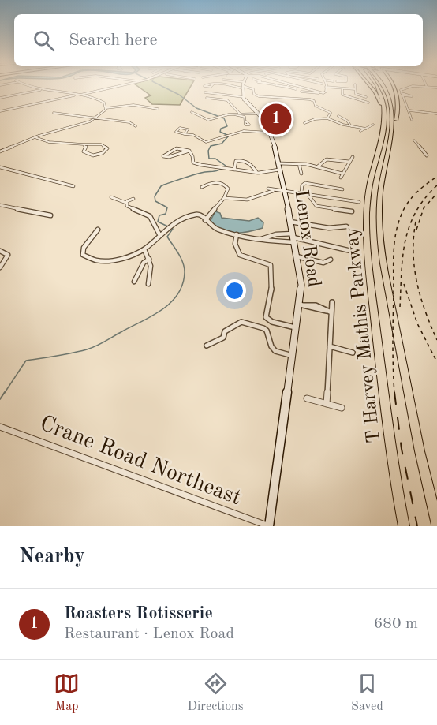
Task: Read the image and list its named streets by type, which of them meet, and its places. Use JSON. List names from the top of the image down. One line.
{"streets":{"highway":["T Harvey Mathis Parkway"],"street":["Lenox Road","Crane Road Northeast"]},"crossings":[["Lenox Road","Crane Road Northeast"]],"page":{"search":"Search here","pins":"1","heading":"Nearby","list":[{"mark":"1","name":"Roasters Rotisserie","note":"Restaurant · Lenox Road","value":"680 m"}],"nav":["Map","Directions","Saved"]}}
